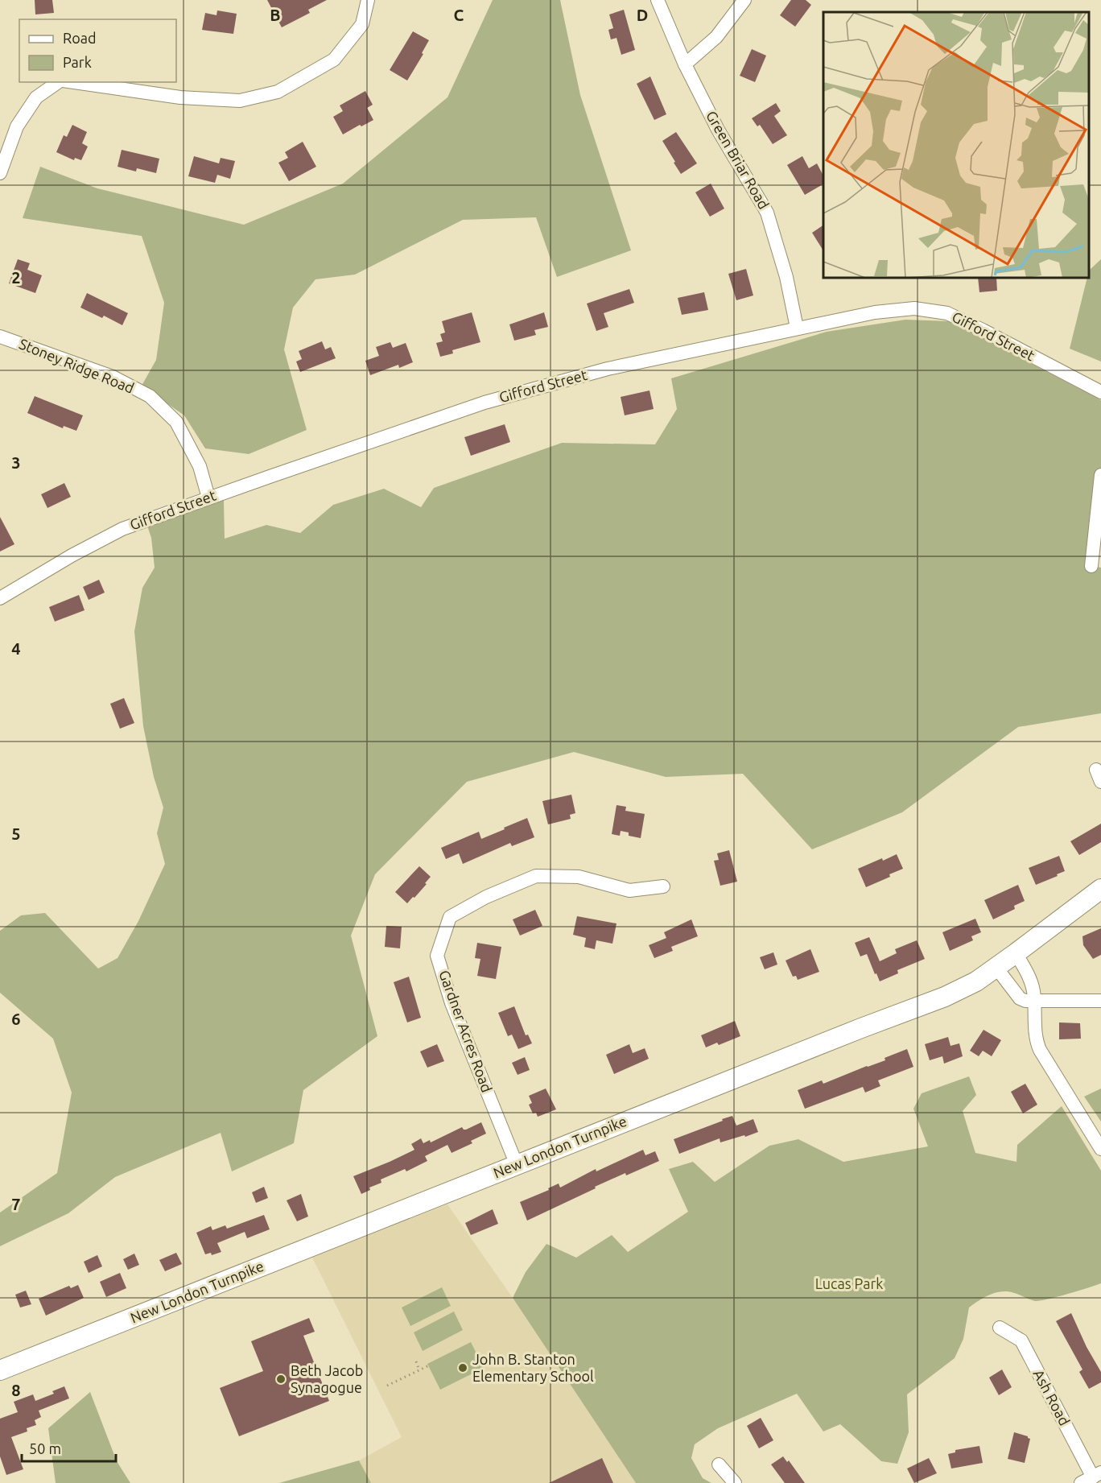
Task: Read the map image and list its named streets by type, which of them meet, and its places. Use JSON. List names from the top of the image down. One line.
{"streets":{"main road":["New London Turnpike"],"street":["Green Briar Road","Gifford Street","Stoney Ridge Road","Gardner Acres Road","Ash Road"]},"crossings":[["Green Briar Road","Gifford Street"],["Gifford Street","Stoney Ridge Road"],["Gardner Acres Road","New London Turnpike"]],"parks":["Lucas Park"],"places":["John B. Stanton Elementary School","Beth Jacob Synagogue"],"legend":["Road","Park"],"scale_bar":"50 m","grid":{"columns":["B","C","D"],"rows":["2","3","4","5","6","7","8"]}}
